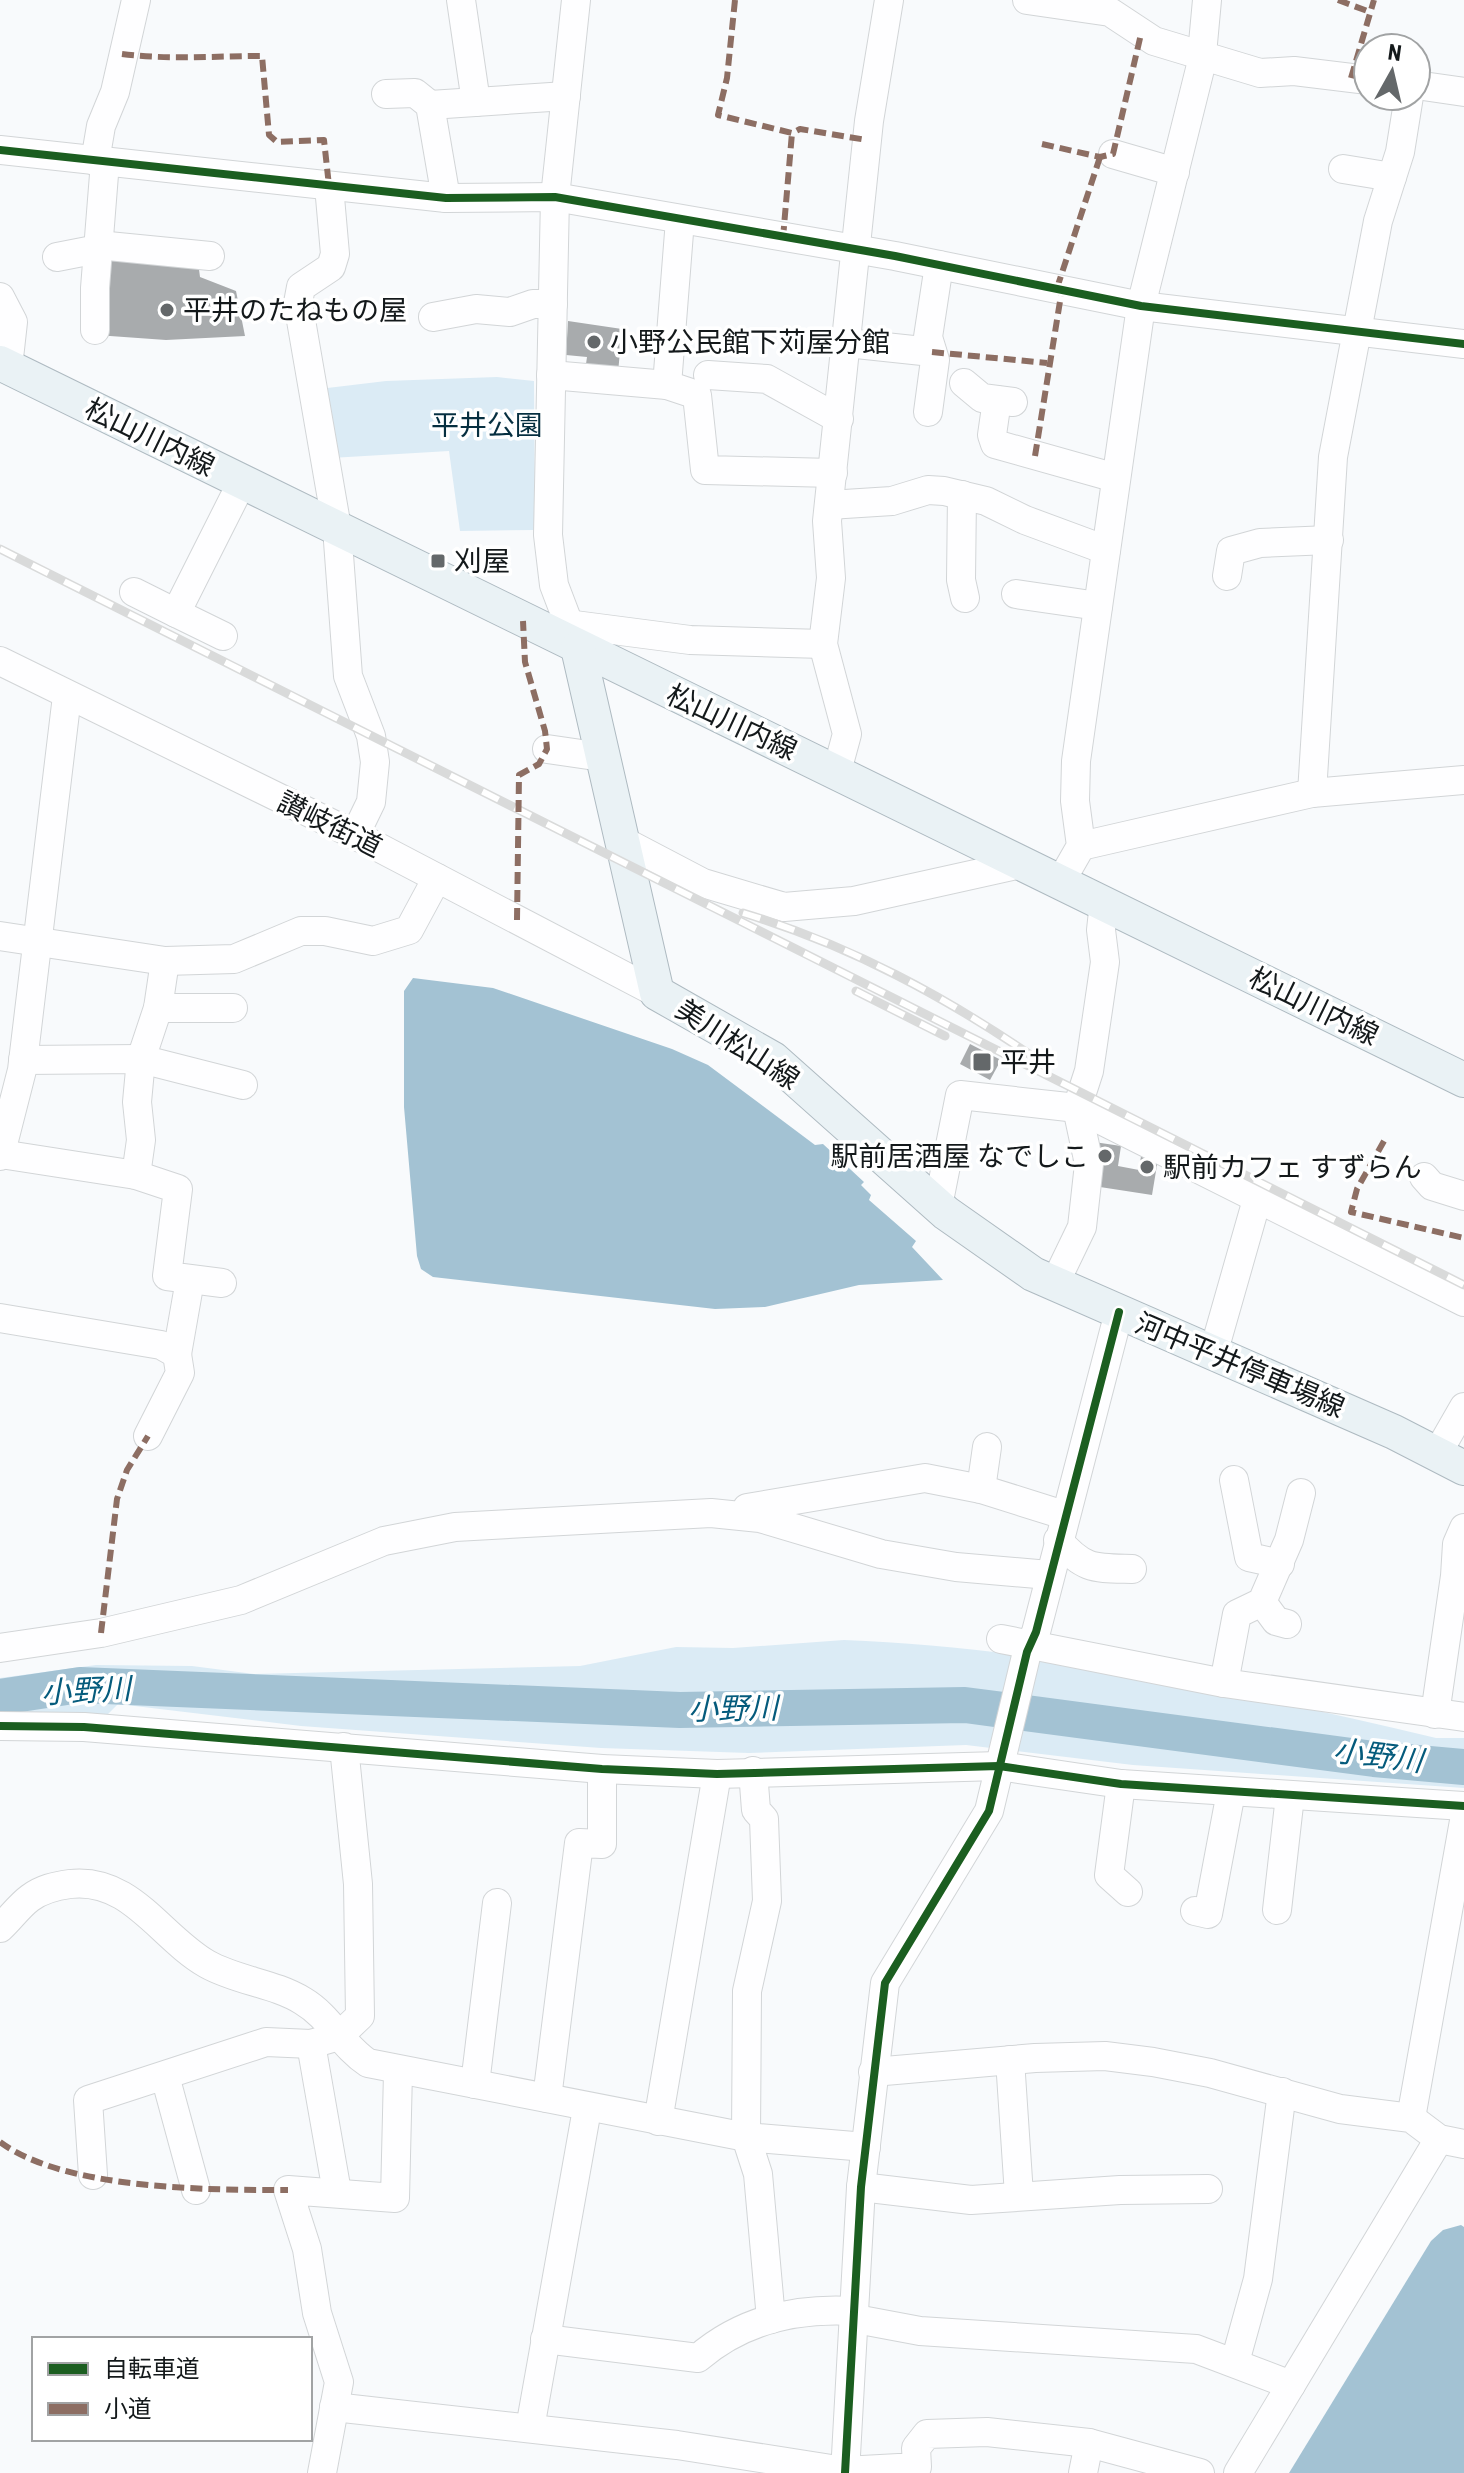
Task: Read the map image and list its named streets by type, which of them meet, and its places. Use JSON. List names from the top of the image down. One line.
{"streets":{"main road":["松山川内線","美川松山線","河中平井停車場線"],"street":["讃岐街道"]},"crossings":[["松山川内線","美川松山線"],["讃岐街道","美川松山線"],["美川松山線","河中平井停車場線"]],"water":["小野川"],"parks":["平井公園"],"places":{"other":["平井のたねもの屋","小野公民館下苅屋分館","駅前居酒屋 なでしこ","駅前カフェ すずらん"],"transit":["刈屋","平井"]},"legend":["自転車道","小道"],"north":"top"}
